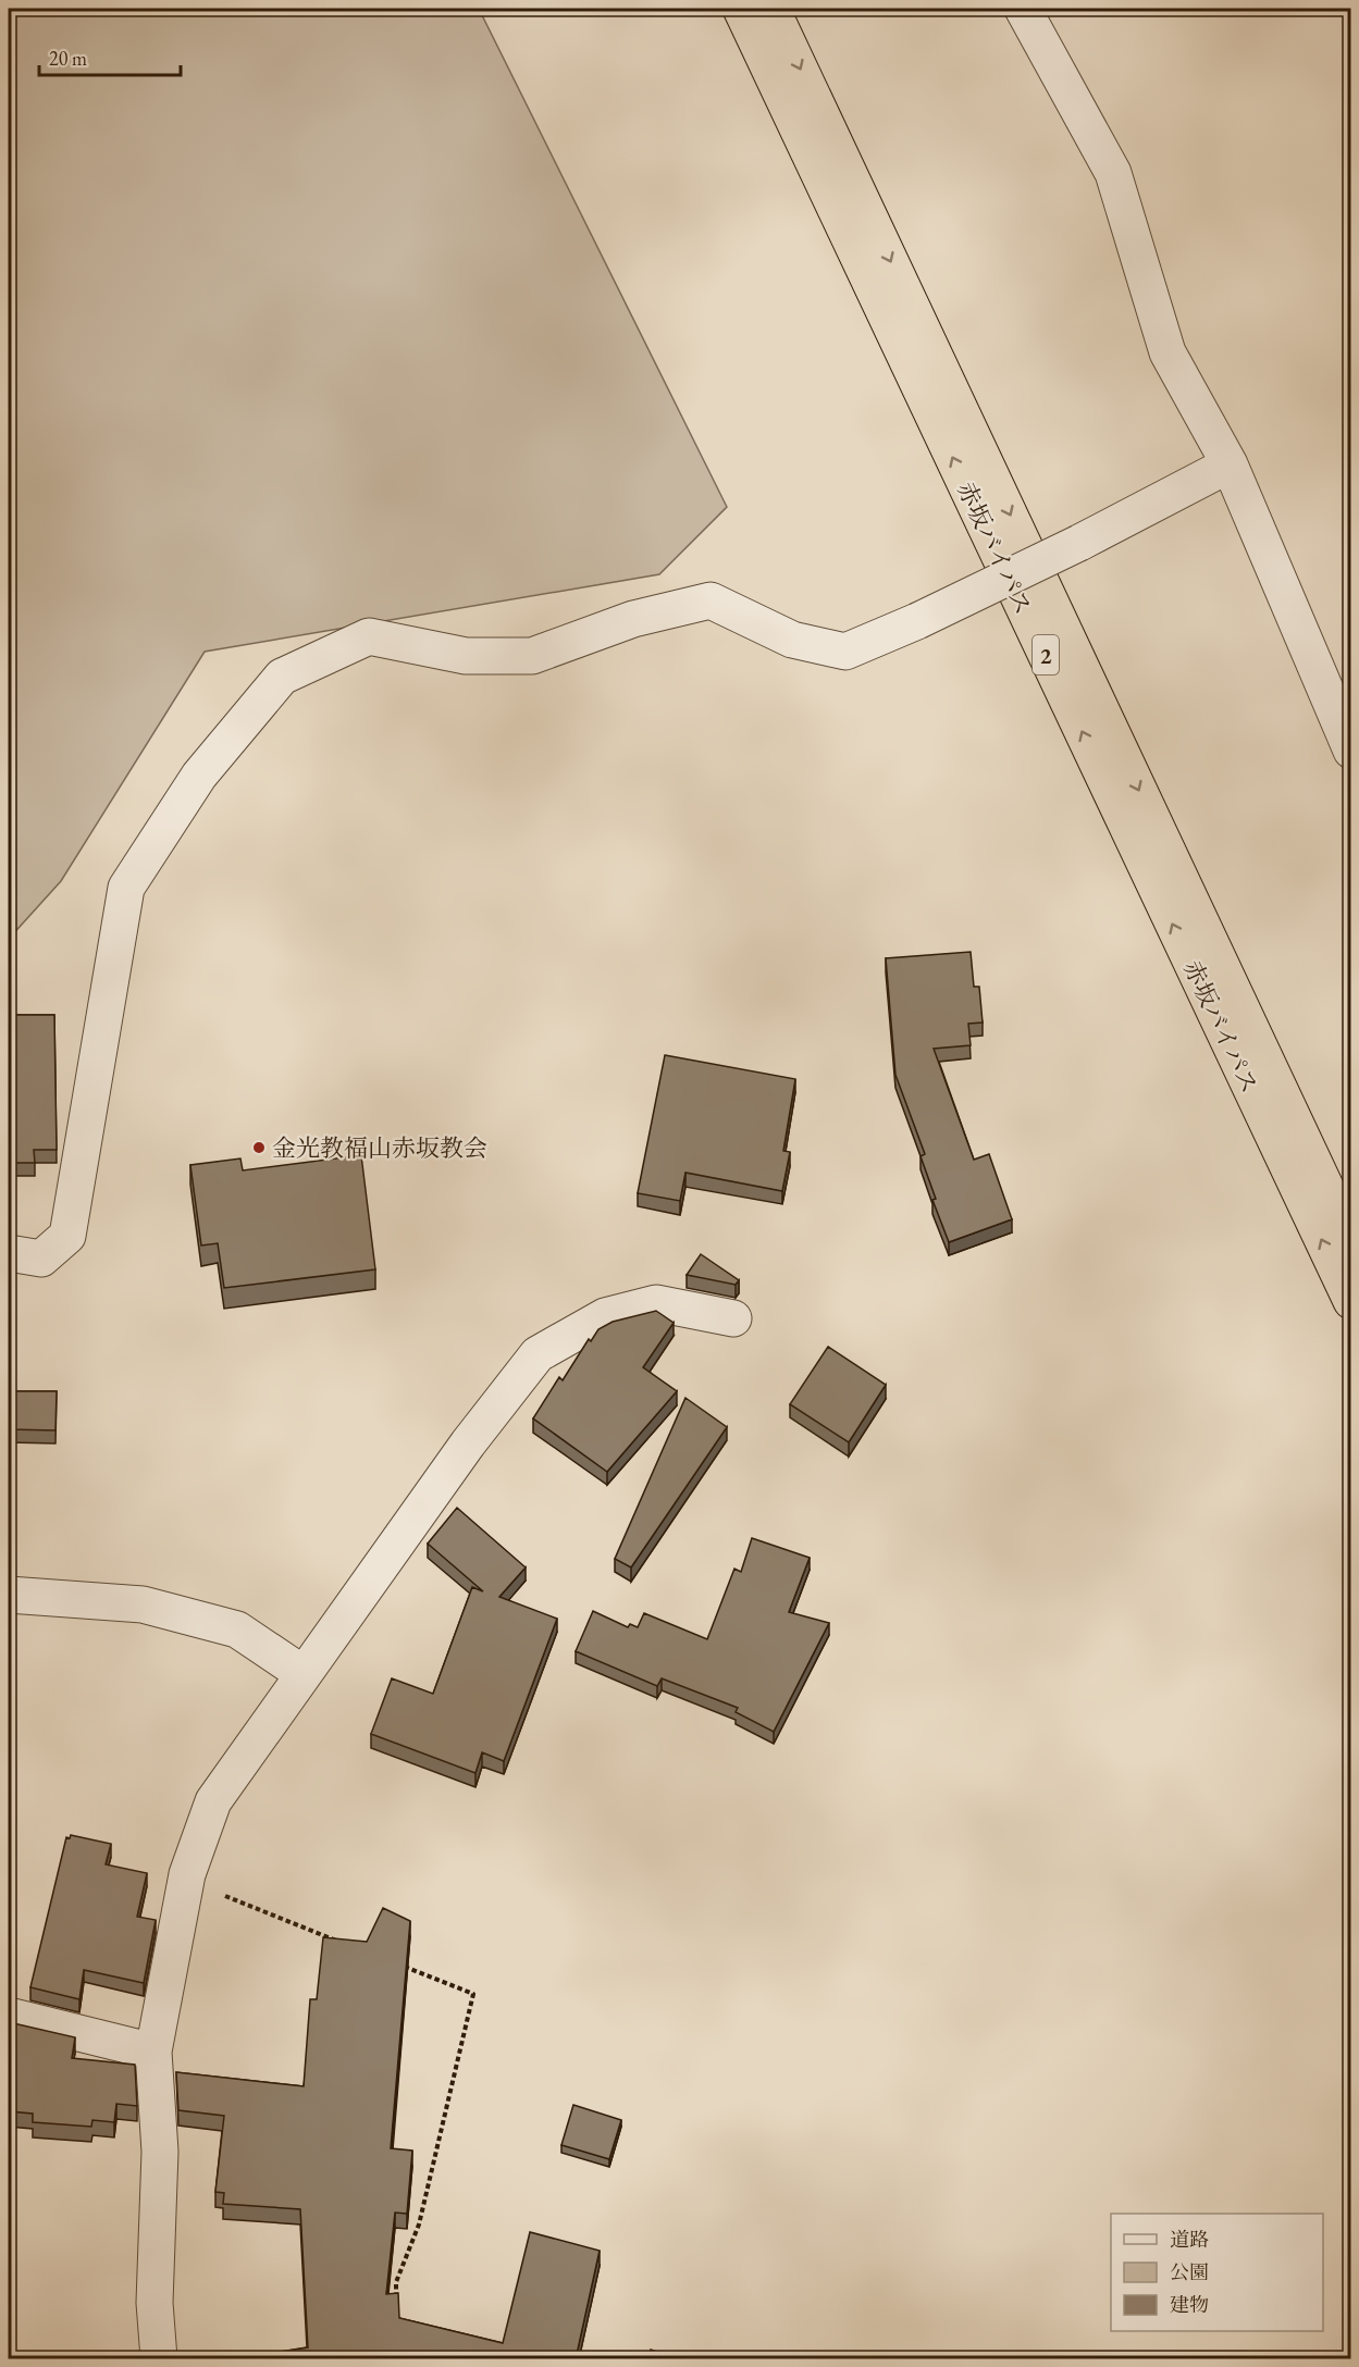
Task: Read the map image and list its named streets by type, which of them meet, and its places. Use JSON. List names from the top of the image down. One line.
{"streets":{"highway":["赤坂バイパス","2"]},"places":["金光教福山赤坂教会"],"legend":["道路","公園","建物"],"scale_bar":"20 m"}
